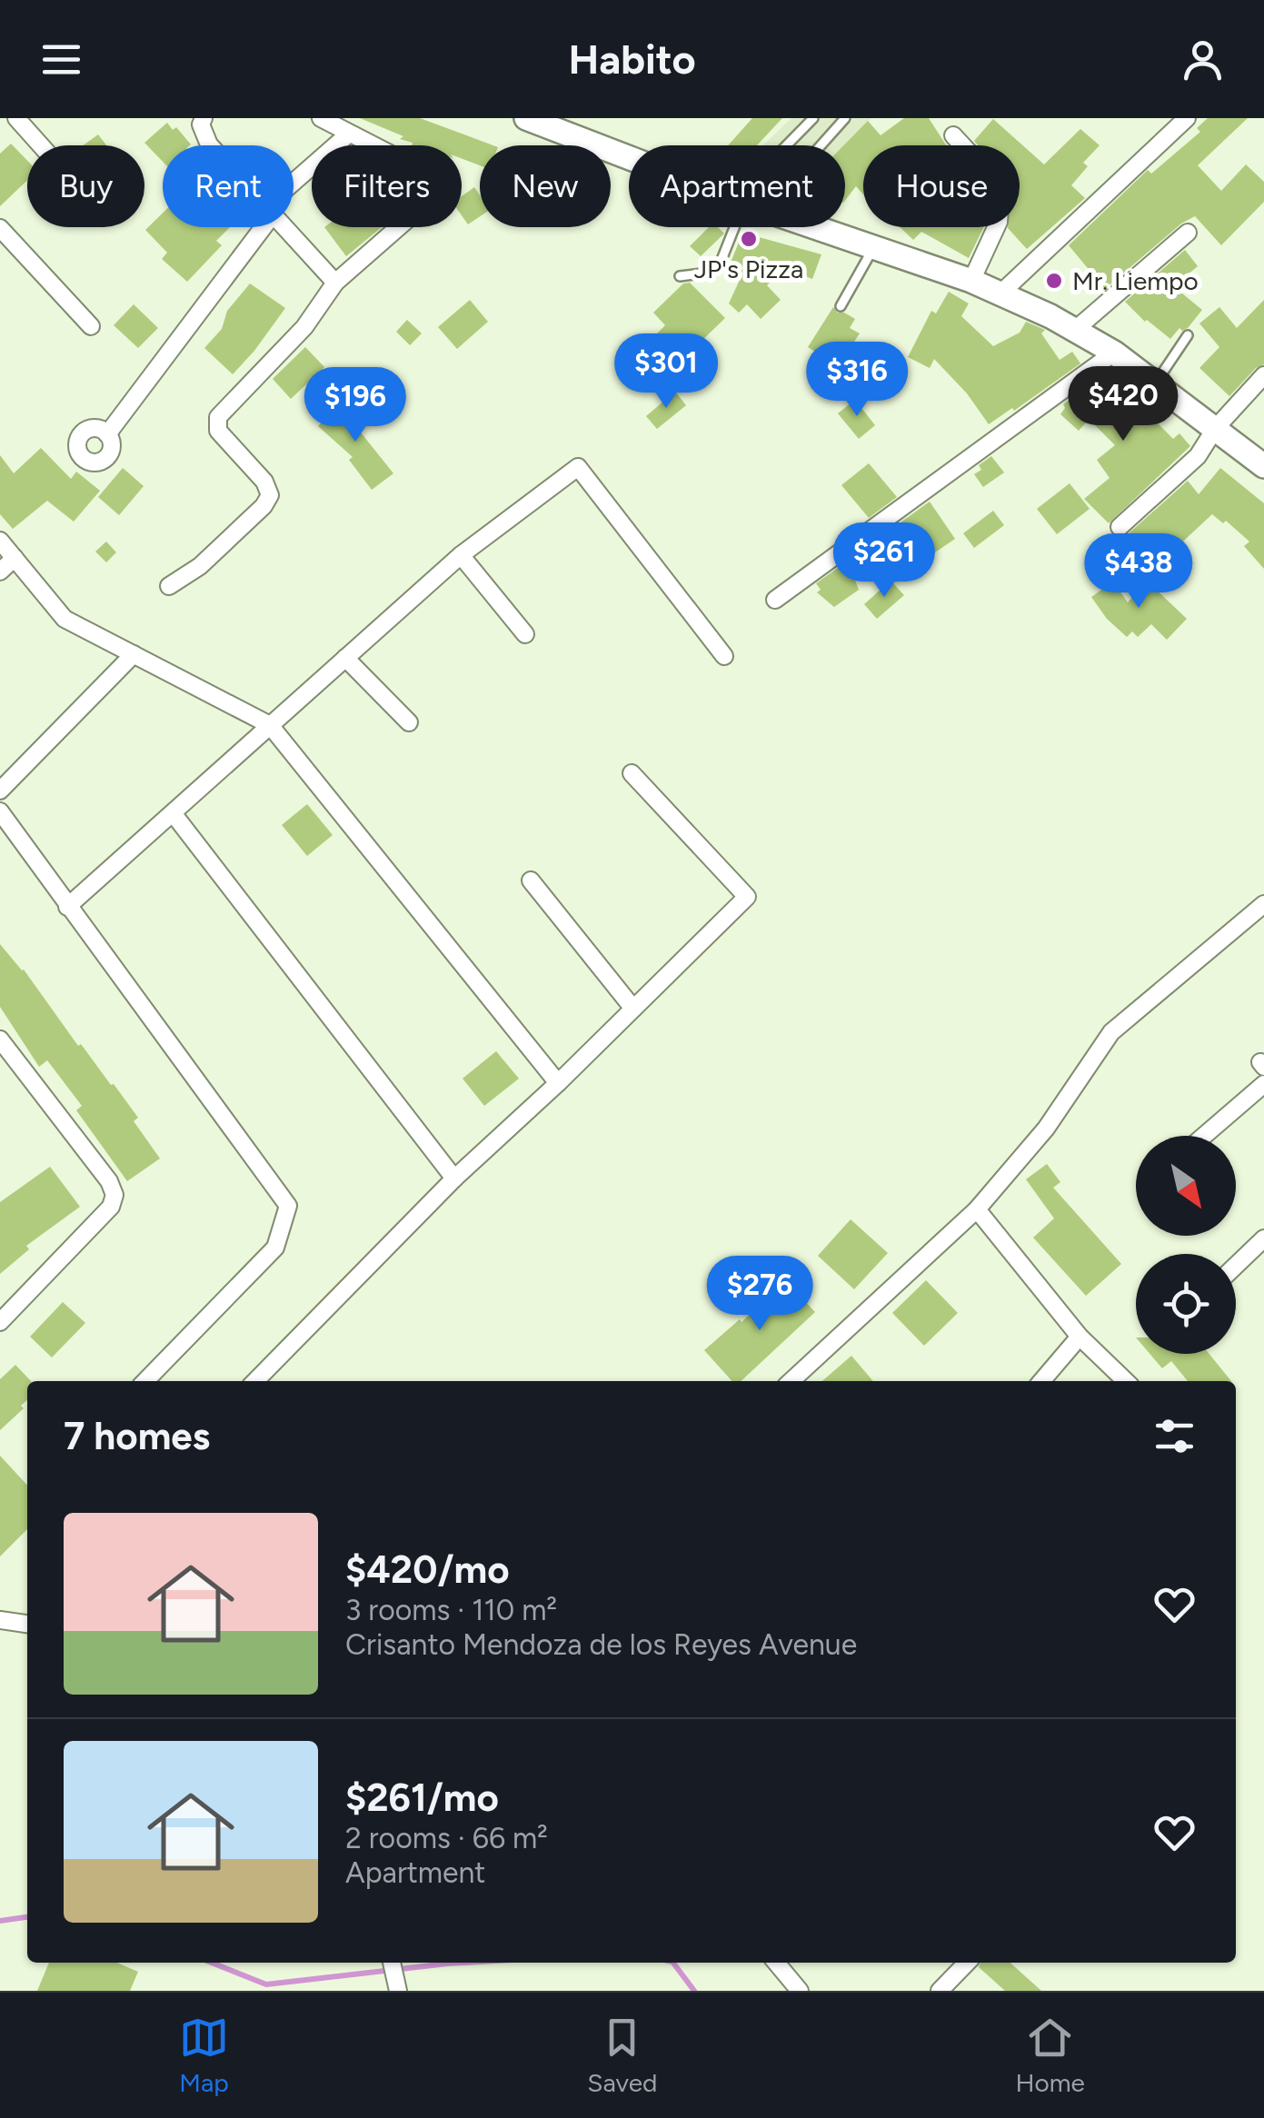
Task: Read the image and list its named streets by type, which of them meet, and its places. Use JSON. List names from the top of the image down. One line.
{"places":["JP's Pizza","Mr. Liempo"],"north":"bottom right","page":{"header":"Habito","chip":["Buy","Rent","Filters","New","Apartment","House"],"price":["$301","$316","$420","$196","$261","$438","$276"],"heading":"7 homes","list":[{"name":"$420/mo","note":"3 rooms · 110 m² · Crisanto Mendoza de los Reyes Avenue"},{"name":"$261/mo","note":"2 rooms · 66 m² · Apartment"}],"tabs":["Map","Saved","Home"]}}
